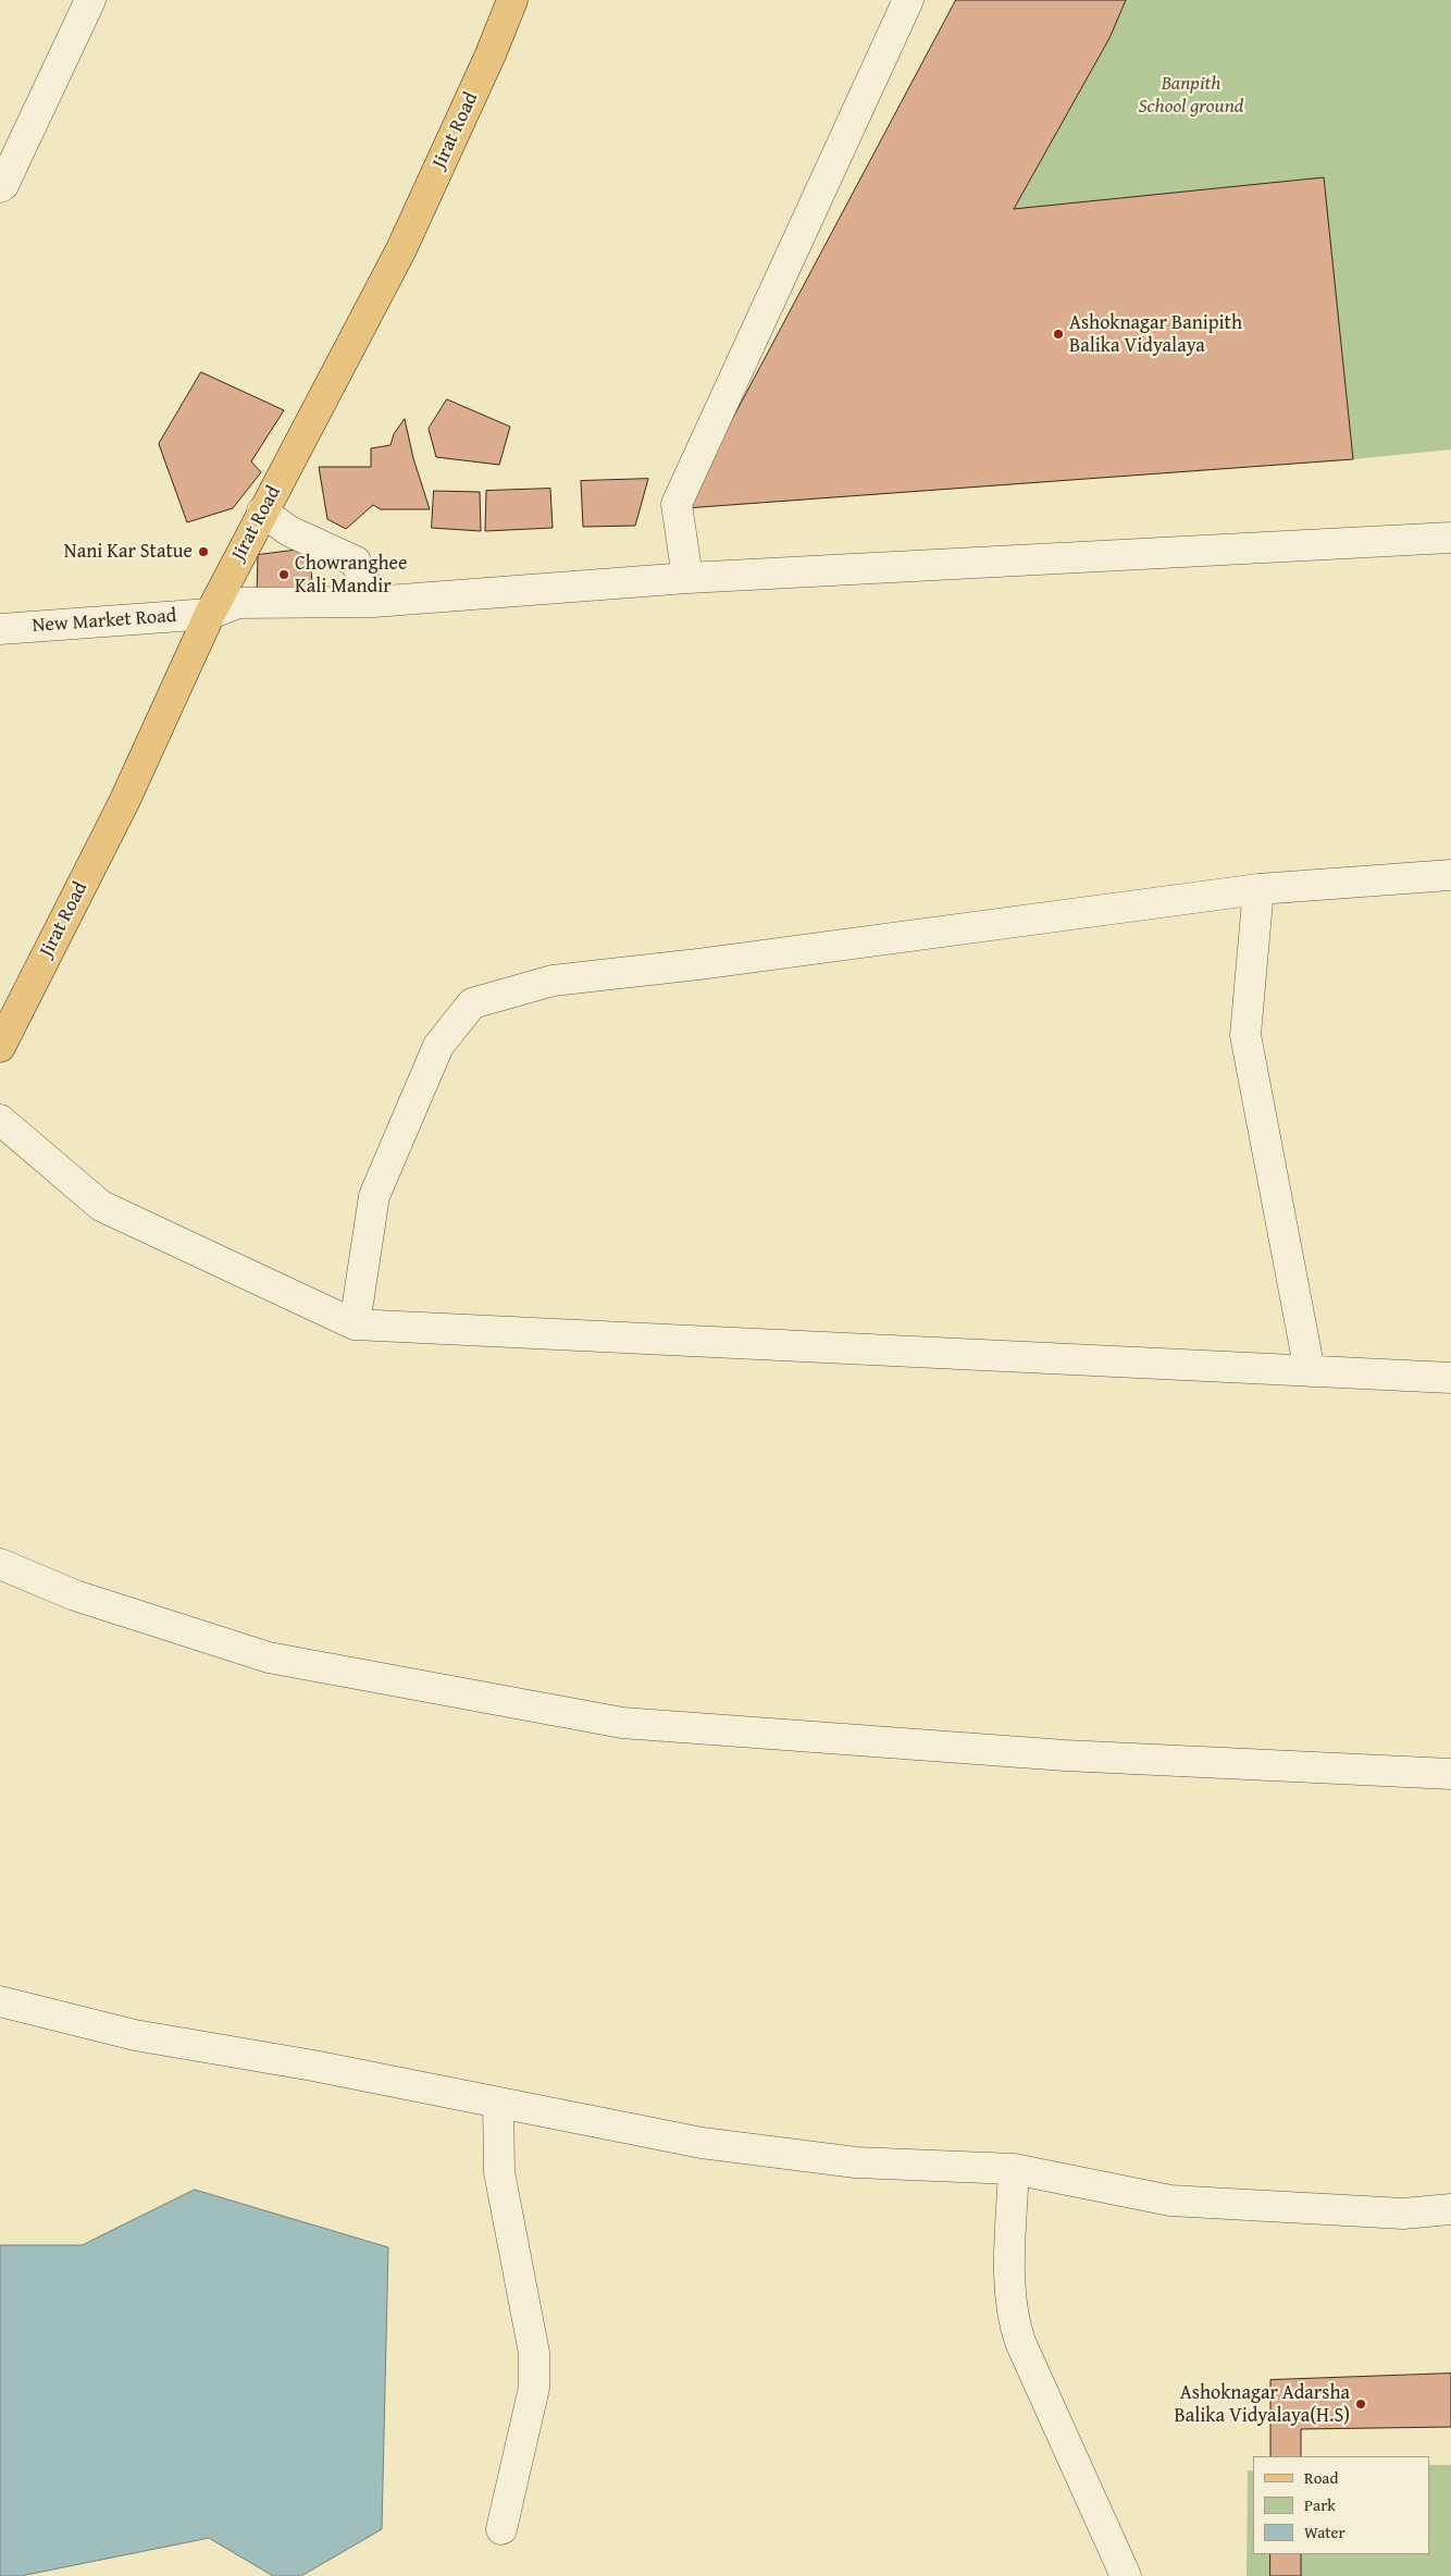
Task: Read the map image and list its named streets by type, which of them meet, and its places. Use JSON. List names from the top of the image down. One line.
{"streets":{"main road":["Jirat Road"],"street":["New Market Road"]},"crossings":[["Jirat Road","New Market Road"]],"parks":["Banpith School ground"],"places":["Ashoknagar Banipith Balika Vidyalaya","Nani Kar Statue","Chowranghee Kali Mandir","Ashoknagar Adarsha Balika Vidyalaya(H.S)"],"legend":["Road","Park","Water"]}
